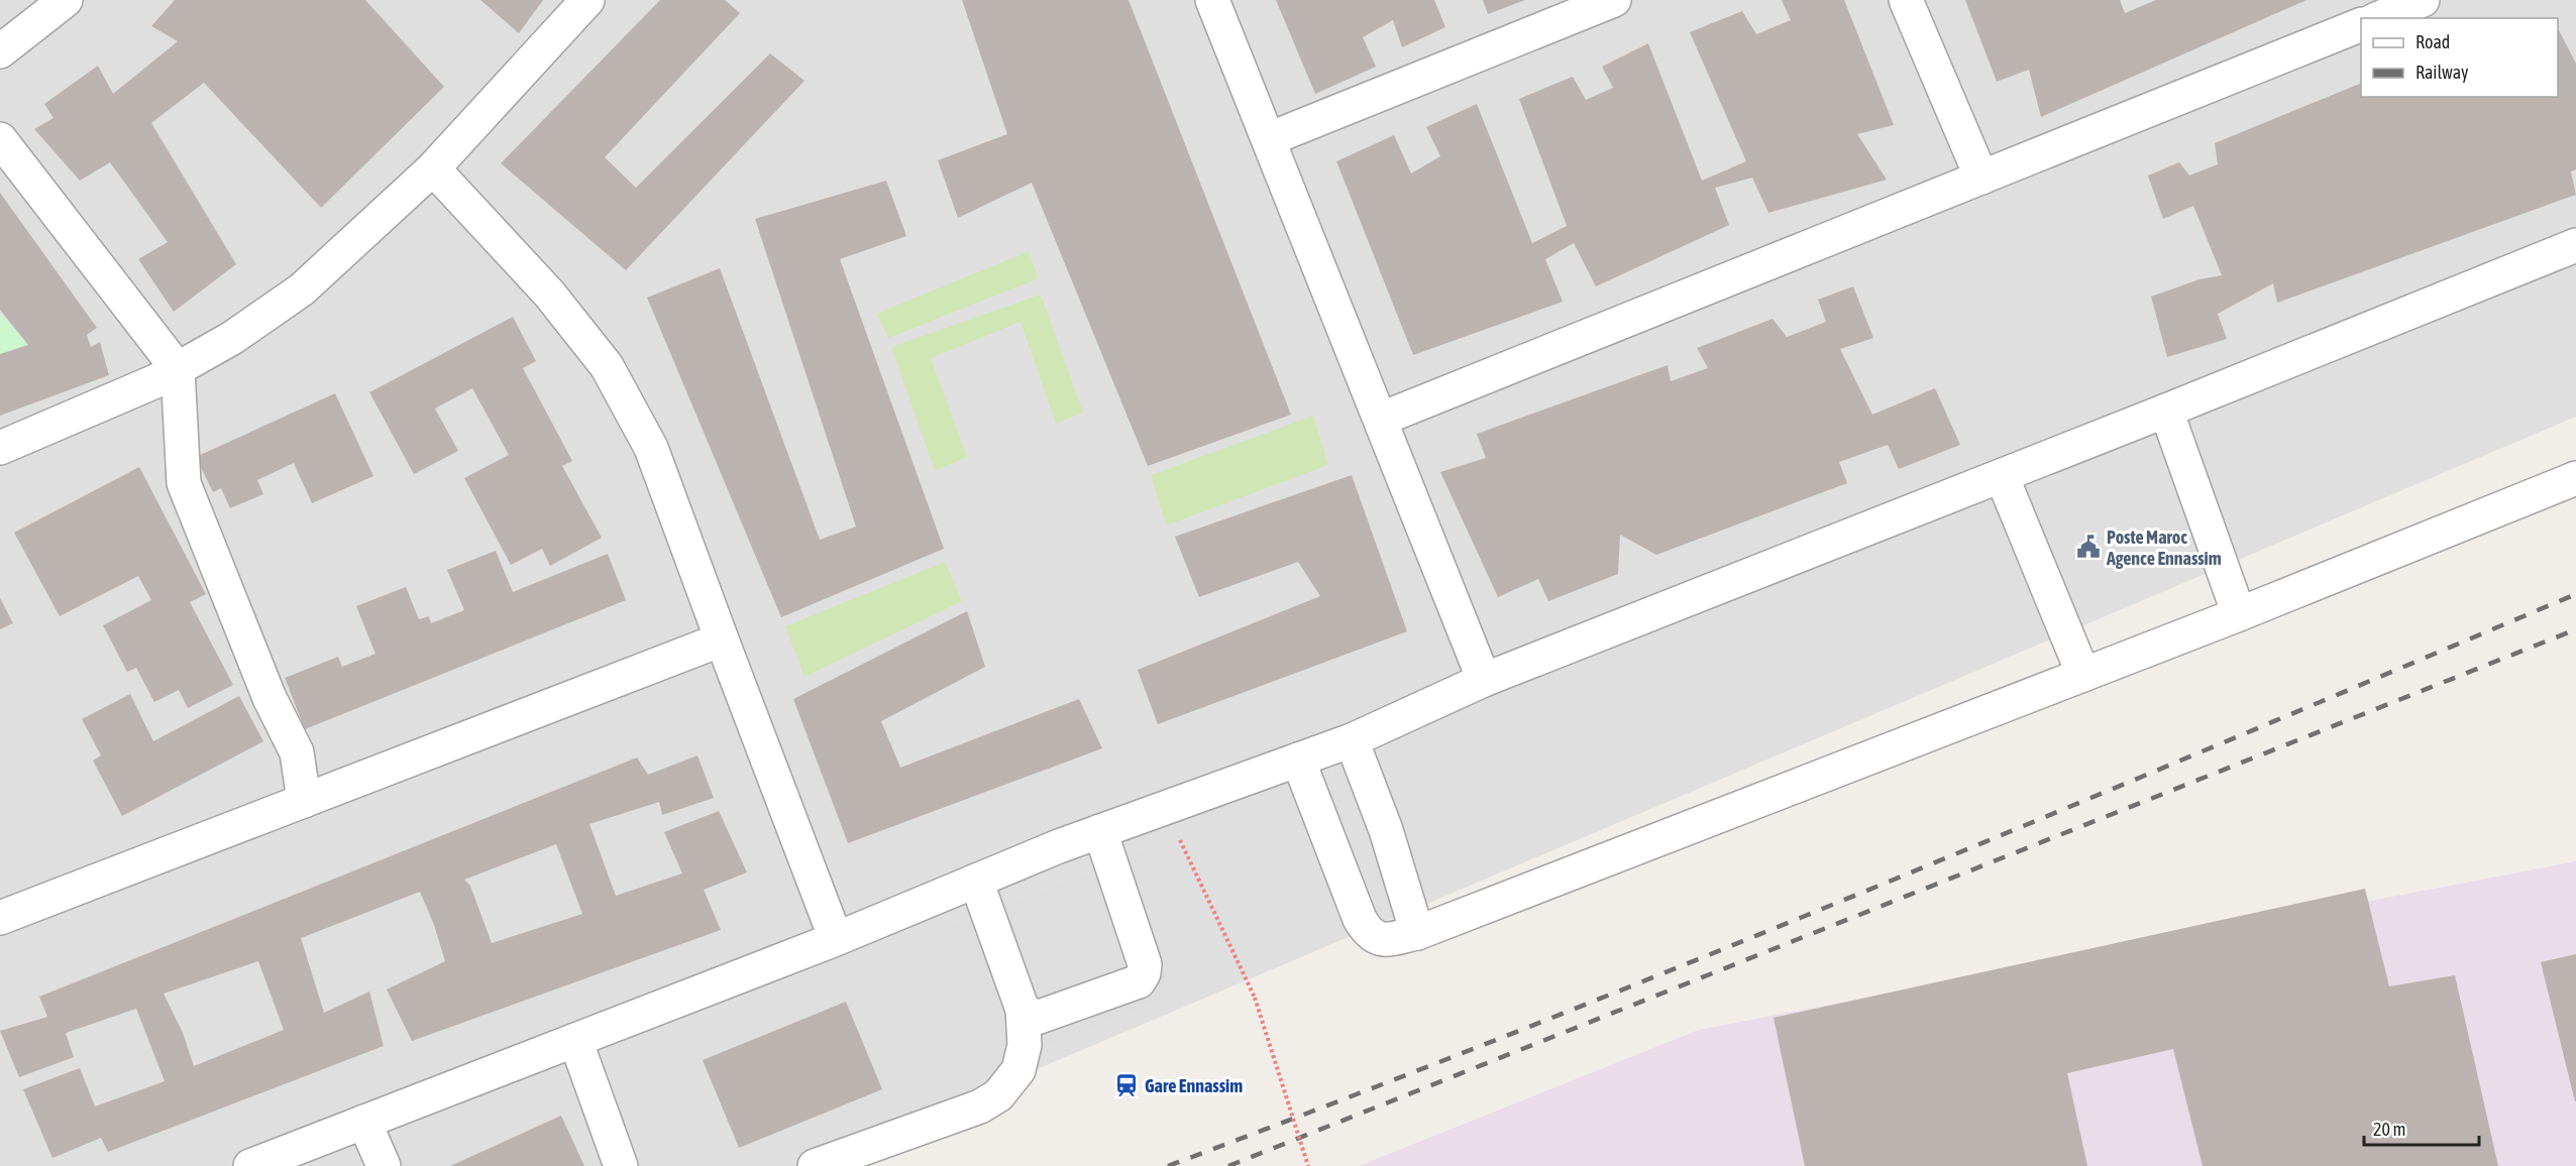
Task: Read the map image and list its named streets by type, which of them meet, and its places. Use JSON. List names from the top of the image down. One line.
{"places":{"public building":["Poste Maroc Agence Ennassim"],"station":["Gare Ennassim"]},"legend":["Road","Railway"],"scale_bar":"20 m"}
